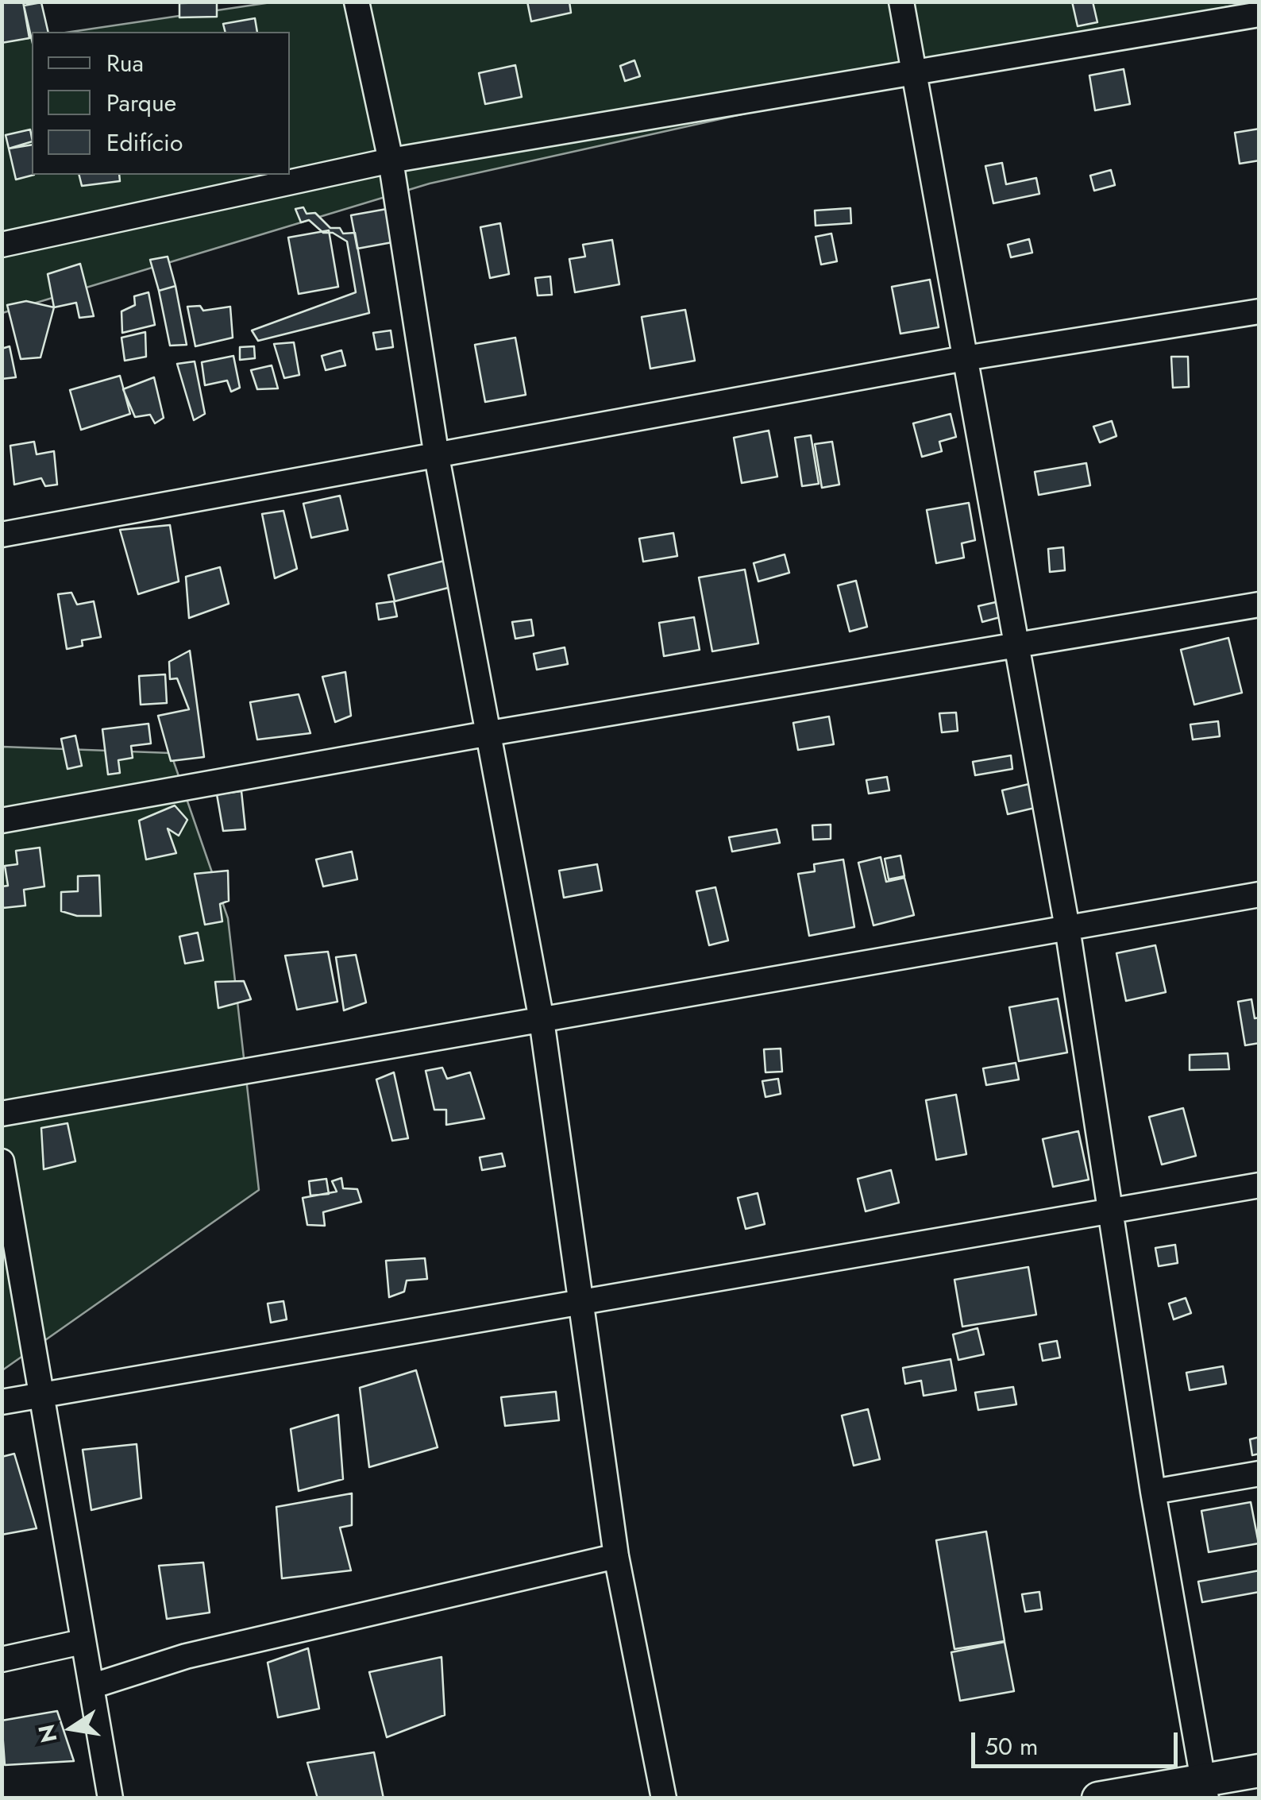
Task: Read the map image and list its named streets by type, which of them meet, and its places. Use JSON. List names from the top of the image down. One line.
{"legend":["Rua","Parque","Edifício"],"scale_bar":"50 m","north":"left"}
